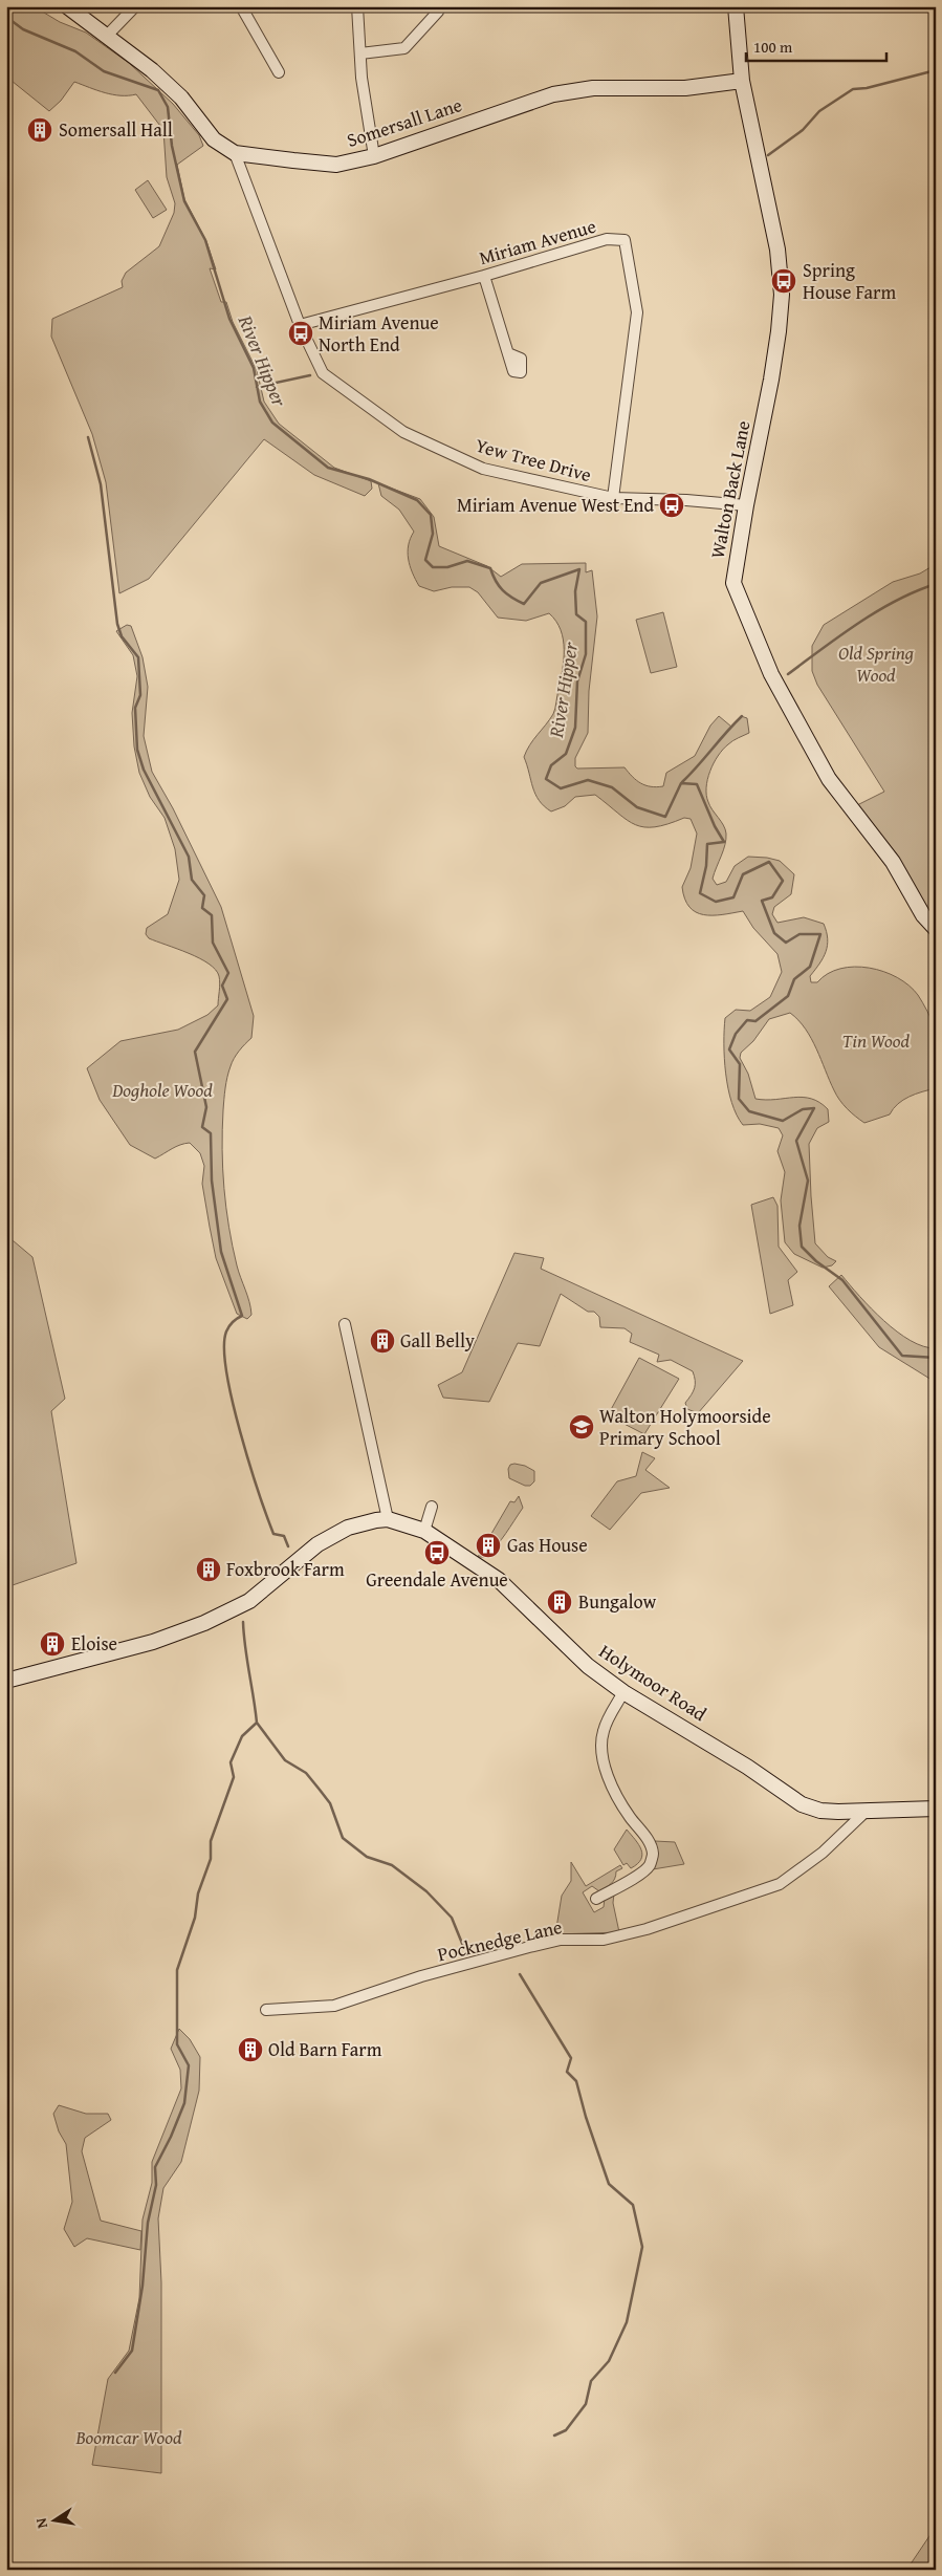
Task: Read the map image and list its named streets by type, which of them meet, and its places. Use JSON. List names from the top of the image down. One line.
{"streets":{"street":["Somersall Lane","Miriam Avenue","Yew Tree Drive","Walton Back Lane","Holymoor Road","Pocknedge Lane"]},"crossings":[["Somersall Lane","Yew Tree Drive"],["Somersall Lane","Walton Back Lane"],["Miriam Avenue","Yew Tree Drive"],["Yew Tree Drive","Walton Back Lane"],["Holymoor Road","Pocknedge Lane"]],"water":["River Hipper"],"parks":["Old Spring Wood","Tin Wood","Doghole Wood","Boomcar Wood"],"places":{"building":["Somersall Hall","Gall Belly","Gas House","Foxbrook Farm","Bungalow","Eloise","Old Barn Farm"],"bus stop":["Spring House Farm","Miriam Avenue North End","Miriam Avenue West End","Greendale Avenue"],"school or university":["Walton Holymoorside Primary School"]},"scale_bar":"100 m","north":"left"}
